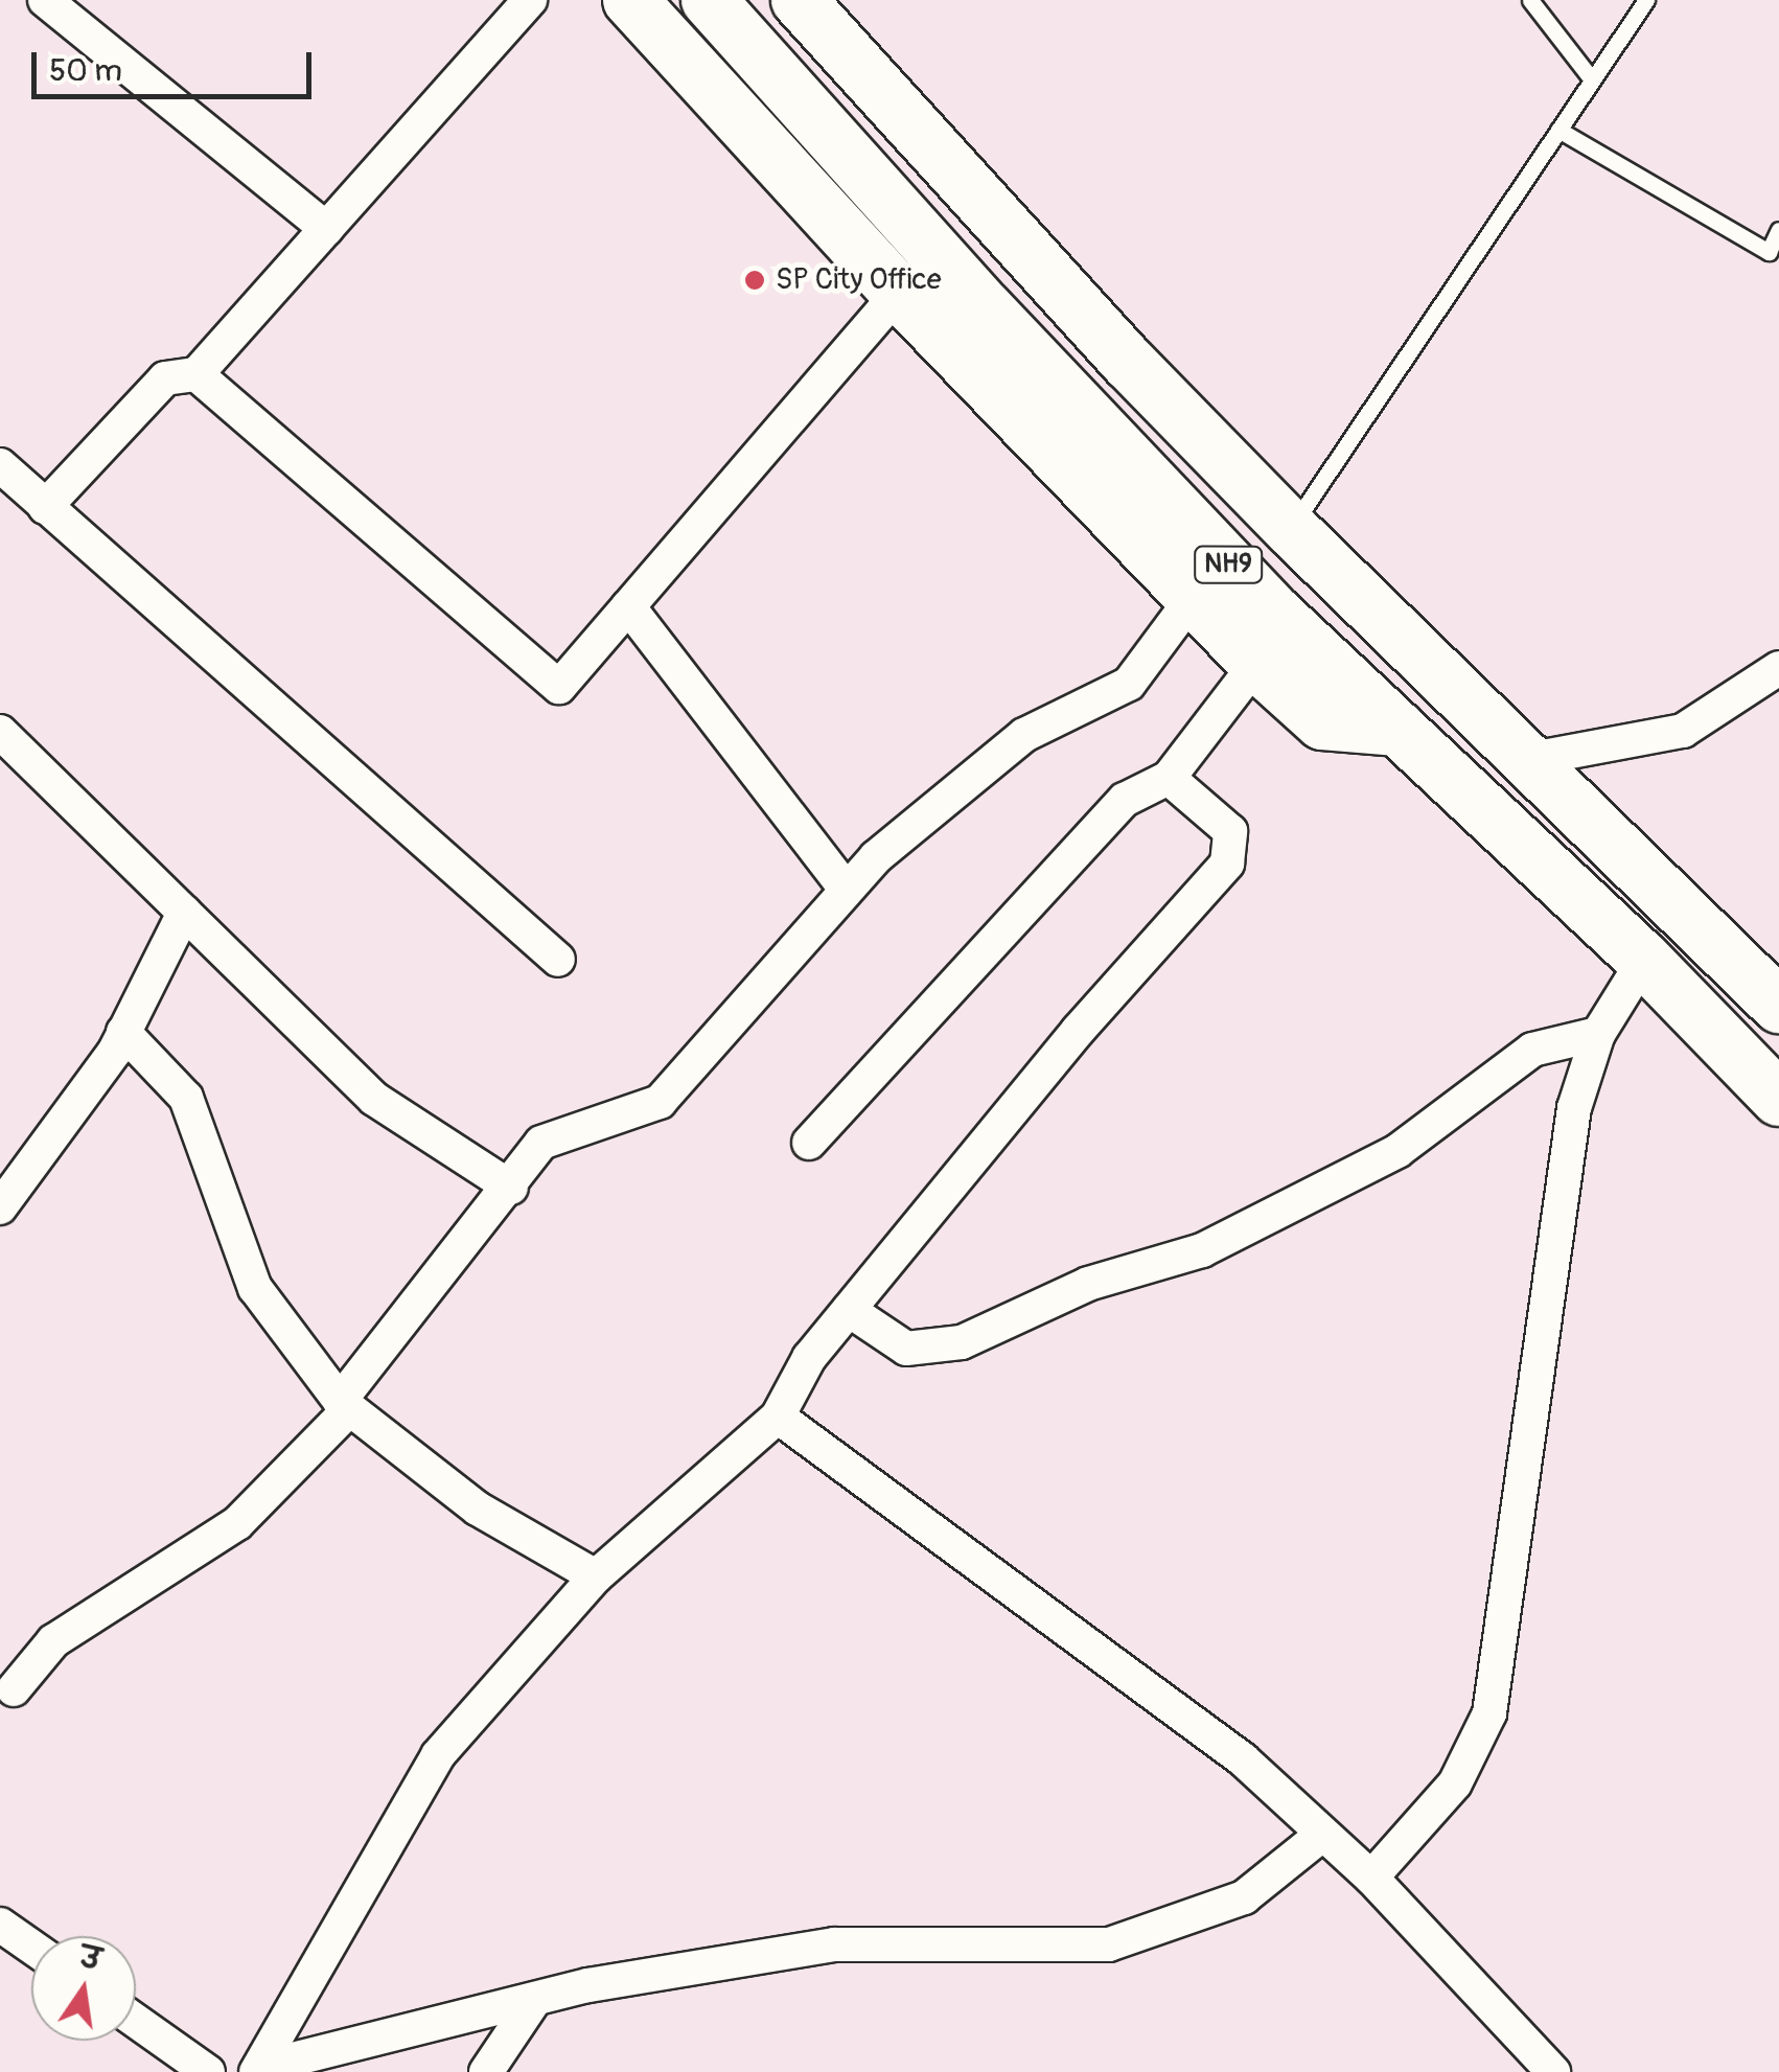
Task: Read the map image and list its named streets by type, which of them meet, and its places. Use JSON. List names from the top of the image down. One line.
{"streets":{"highway":["NH9"]},"places":["SP City Office"],"scale_bar":"50 m","north":"top"}
